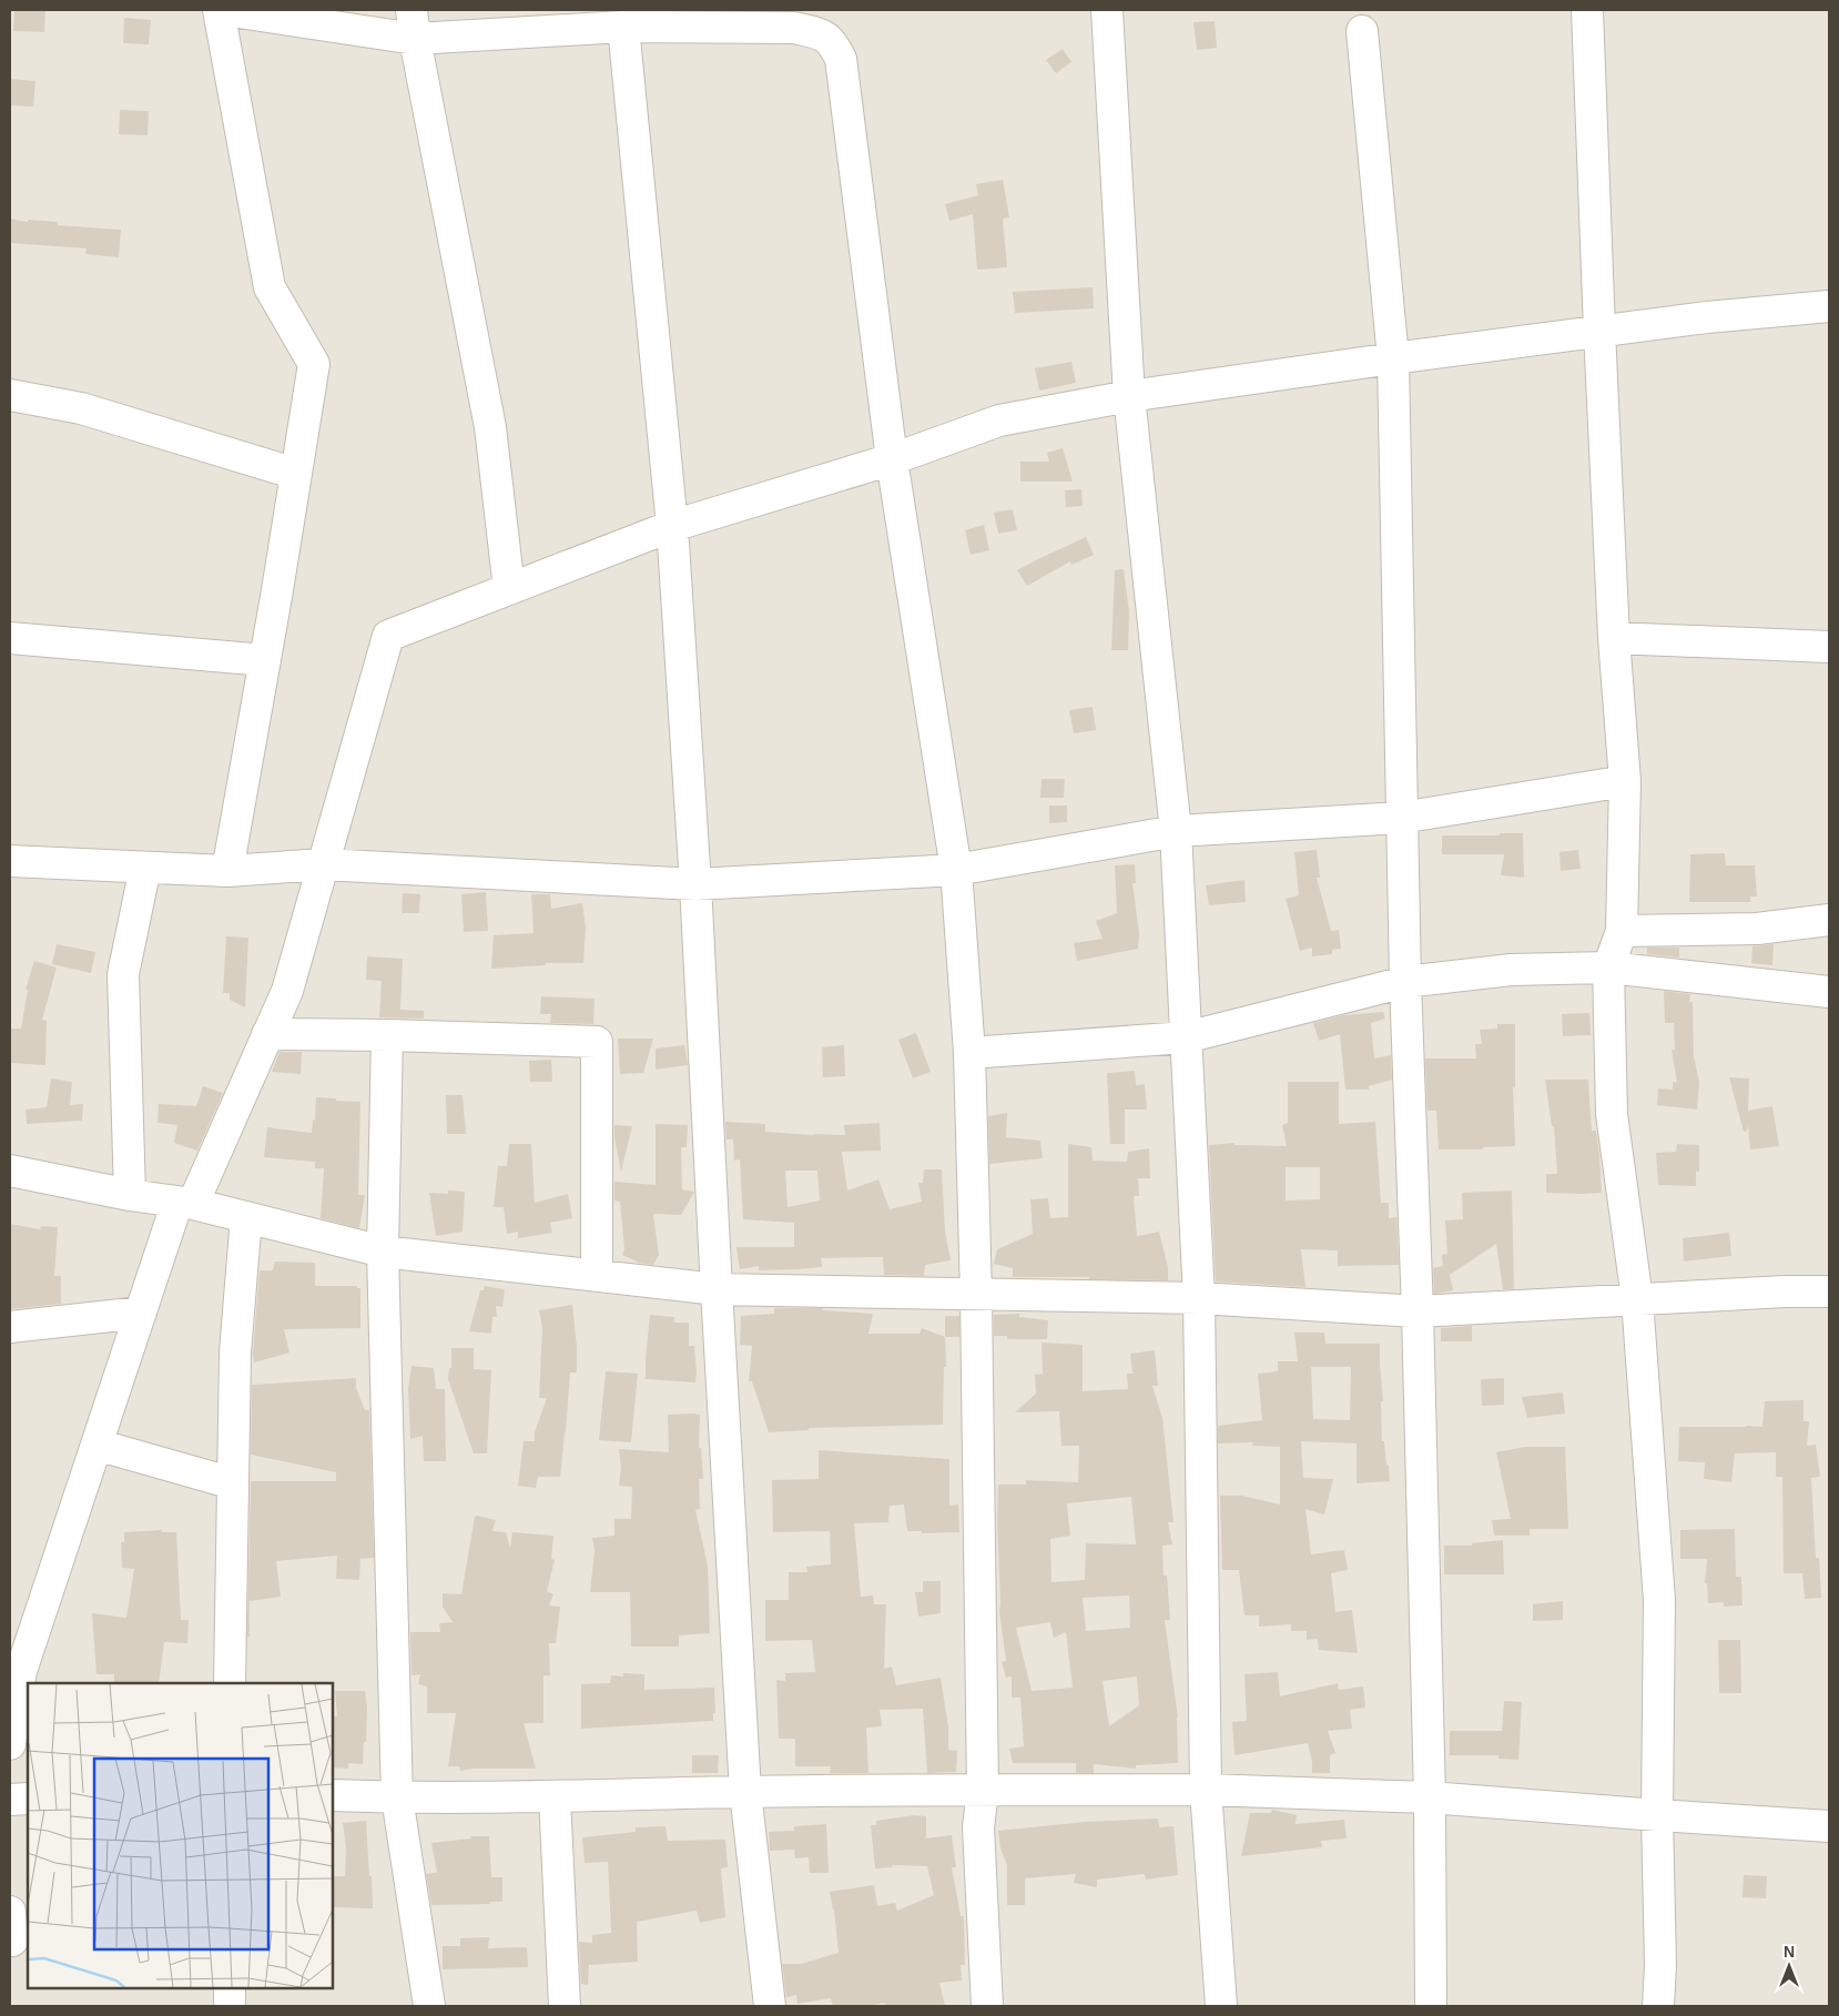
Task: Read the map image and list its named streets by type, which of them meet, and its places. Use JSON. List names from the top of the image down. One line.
{"north":"top"}
